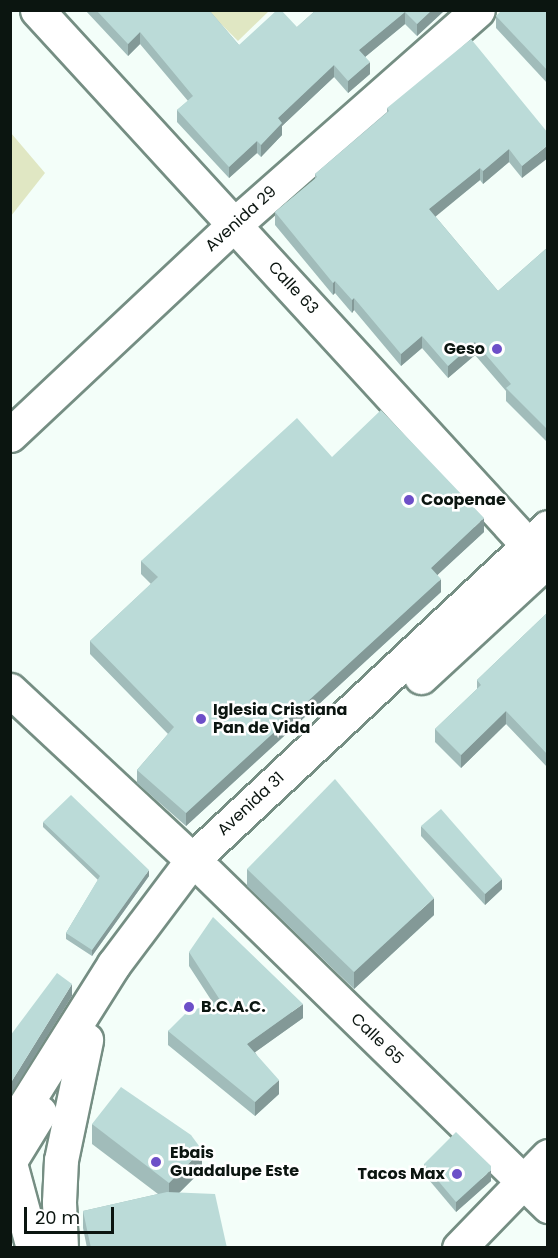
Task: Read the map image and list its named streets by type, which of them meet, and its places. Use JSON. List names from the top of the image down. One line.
{"streets":{"main road":["Avenida 29","Calle 63","Avenida 31","Calle 65"]},"crossings":[["Avenida 29","Calle 63"],["Calle 63","Avenida 31"],["Avenida 31","Calle 65"]],"places":["Geso","Coopenae","Iglesia Cristiana Pan de Vida","B.C.A.C.","Ebais Guadalupe Este","Tacos Max"],"scale_bar":"20 m"}
